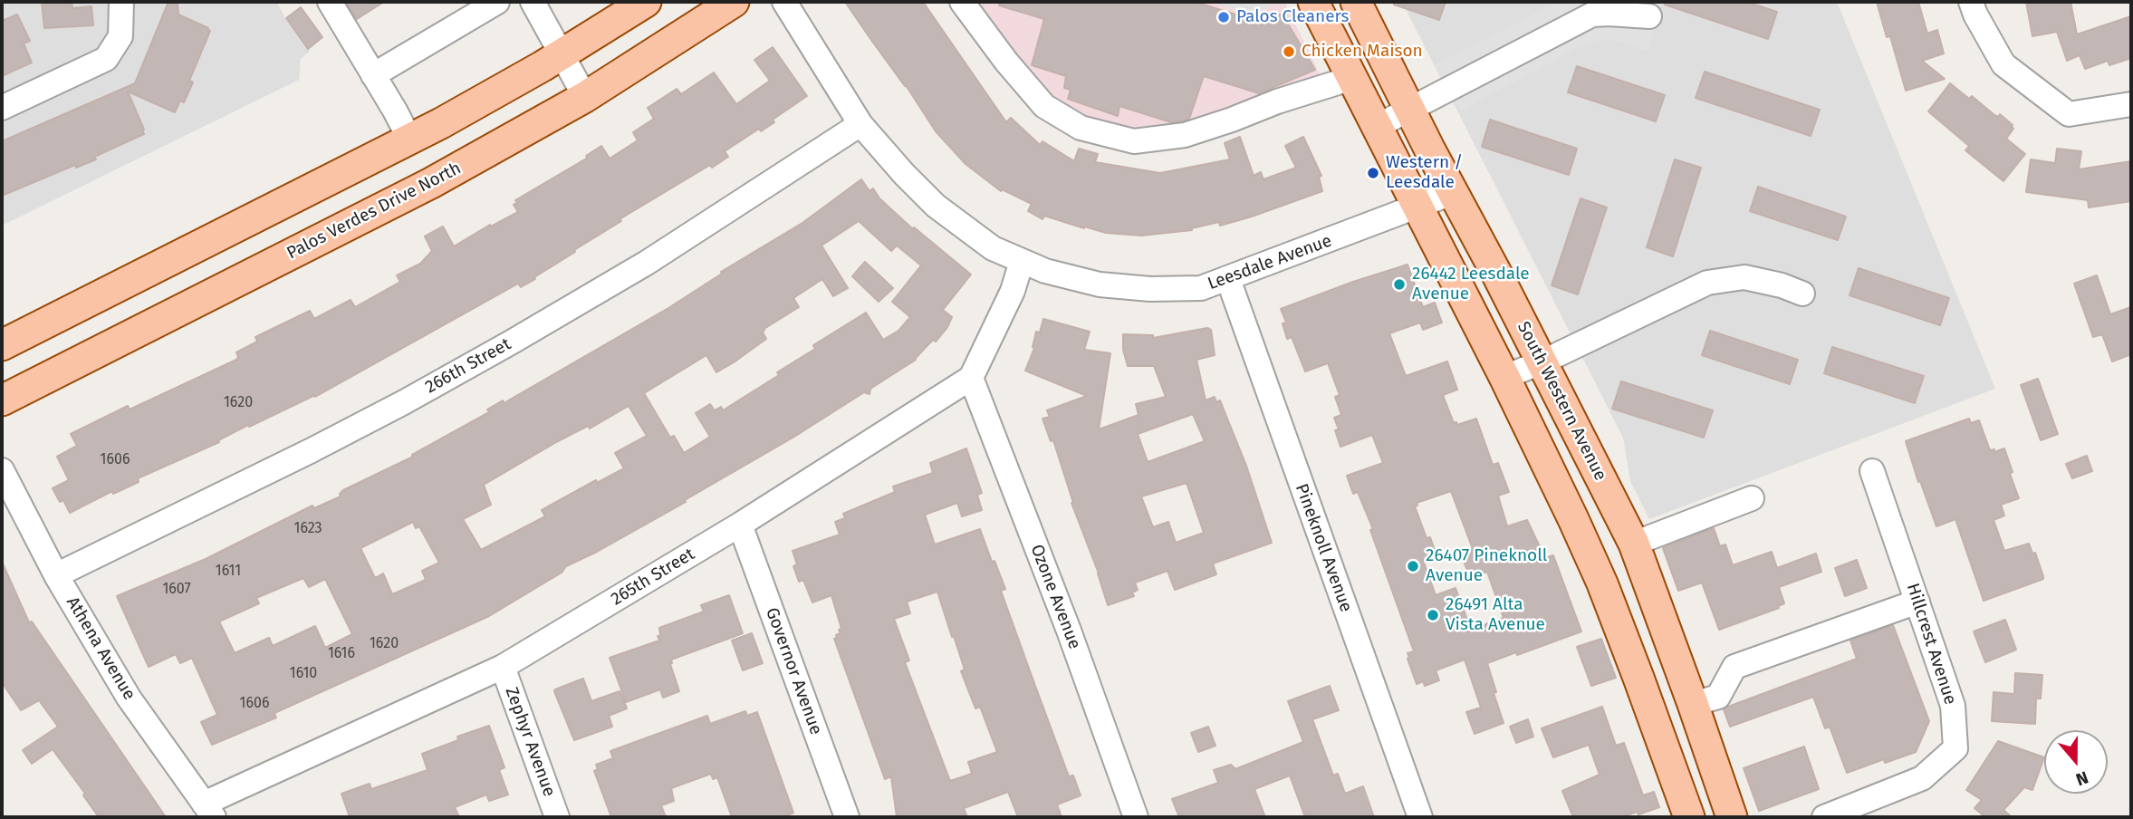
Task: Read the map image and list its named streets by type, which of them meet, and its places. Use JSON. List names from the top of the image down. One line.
{"streets":{"main road":["Palos Verdes Drive North","South Western Avenue"],"street":["Leesdale Avenue","266th Street","Pineknoll Avenue","265th Street","Ozone Avenue","Hillcrest Avenue","Athena Avenue","Governor Avenue","Zephyr Avenue"]},"crossings":[["Leesdale Avenue","266th Street"],["Leesdale Avenue","South Western Avenue"],["Leesdale Avenue","Pineknoll Avenue"],["266th Street","Athena Avenue"],["265th Street","Ozone Avenue"],["265th Street","Athena Avenue"],["265th Street","Governor Avenue"],["265th Street","Zephyr Avenue"]],"places":["Palos Cleaners","Chicken Maison","Western / Leesdale","26442 Leesdale Avenue","26407 Pineknoll Avenue","26491 Alta Vista Avenue"],"house_numbers":["1620","1606","1623","1611","1607","1620","1616","1610","1606"],"north":"bottom"}
